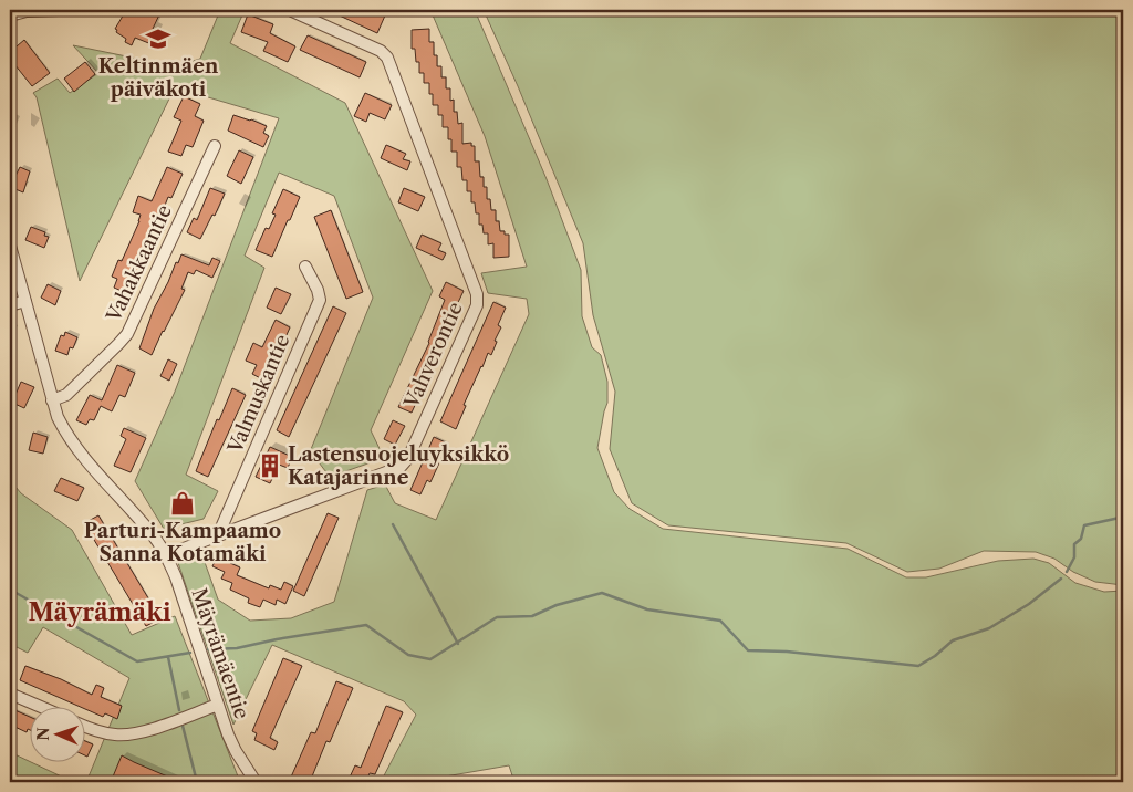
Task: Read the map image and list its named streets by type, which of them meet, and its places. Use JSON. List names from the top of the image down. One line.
{"streets":{"street":["Vahakkaantie","Vahverontie","Valmuskantie","Mäyrämäentie"]},"crossings":[["Vahakkaantie","Mäyrämäentie"],["Vahverontie","Valmuskantie"],["Vahverontie","Mäyrämäentie"]],"districts":["Mäyrämäki"],"places":{"school or university":["Keltinmäen päiväkoti"],"building":["Lastensuojeluyksikkö Katajarinne"],"shop":["Parturi-Kampaamo Sanna Kotamäki"]},"north":"left"}
